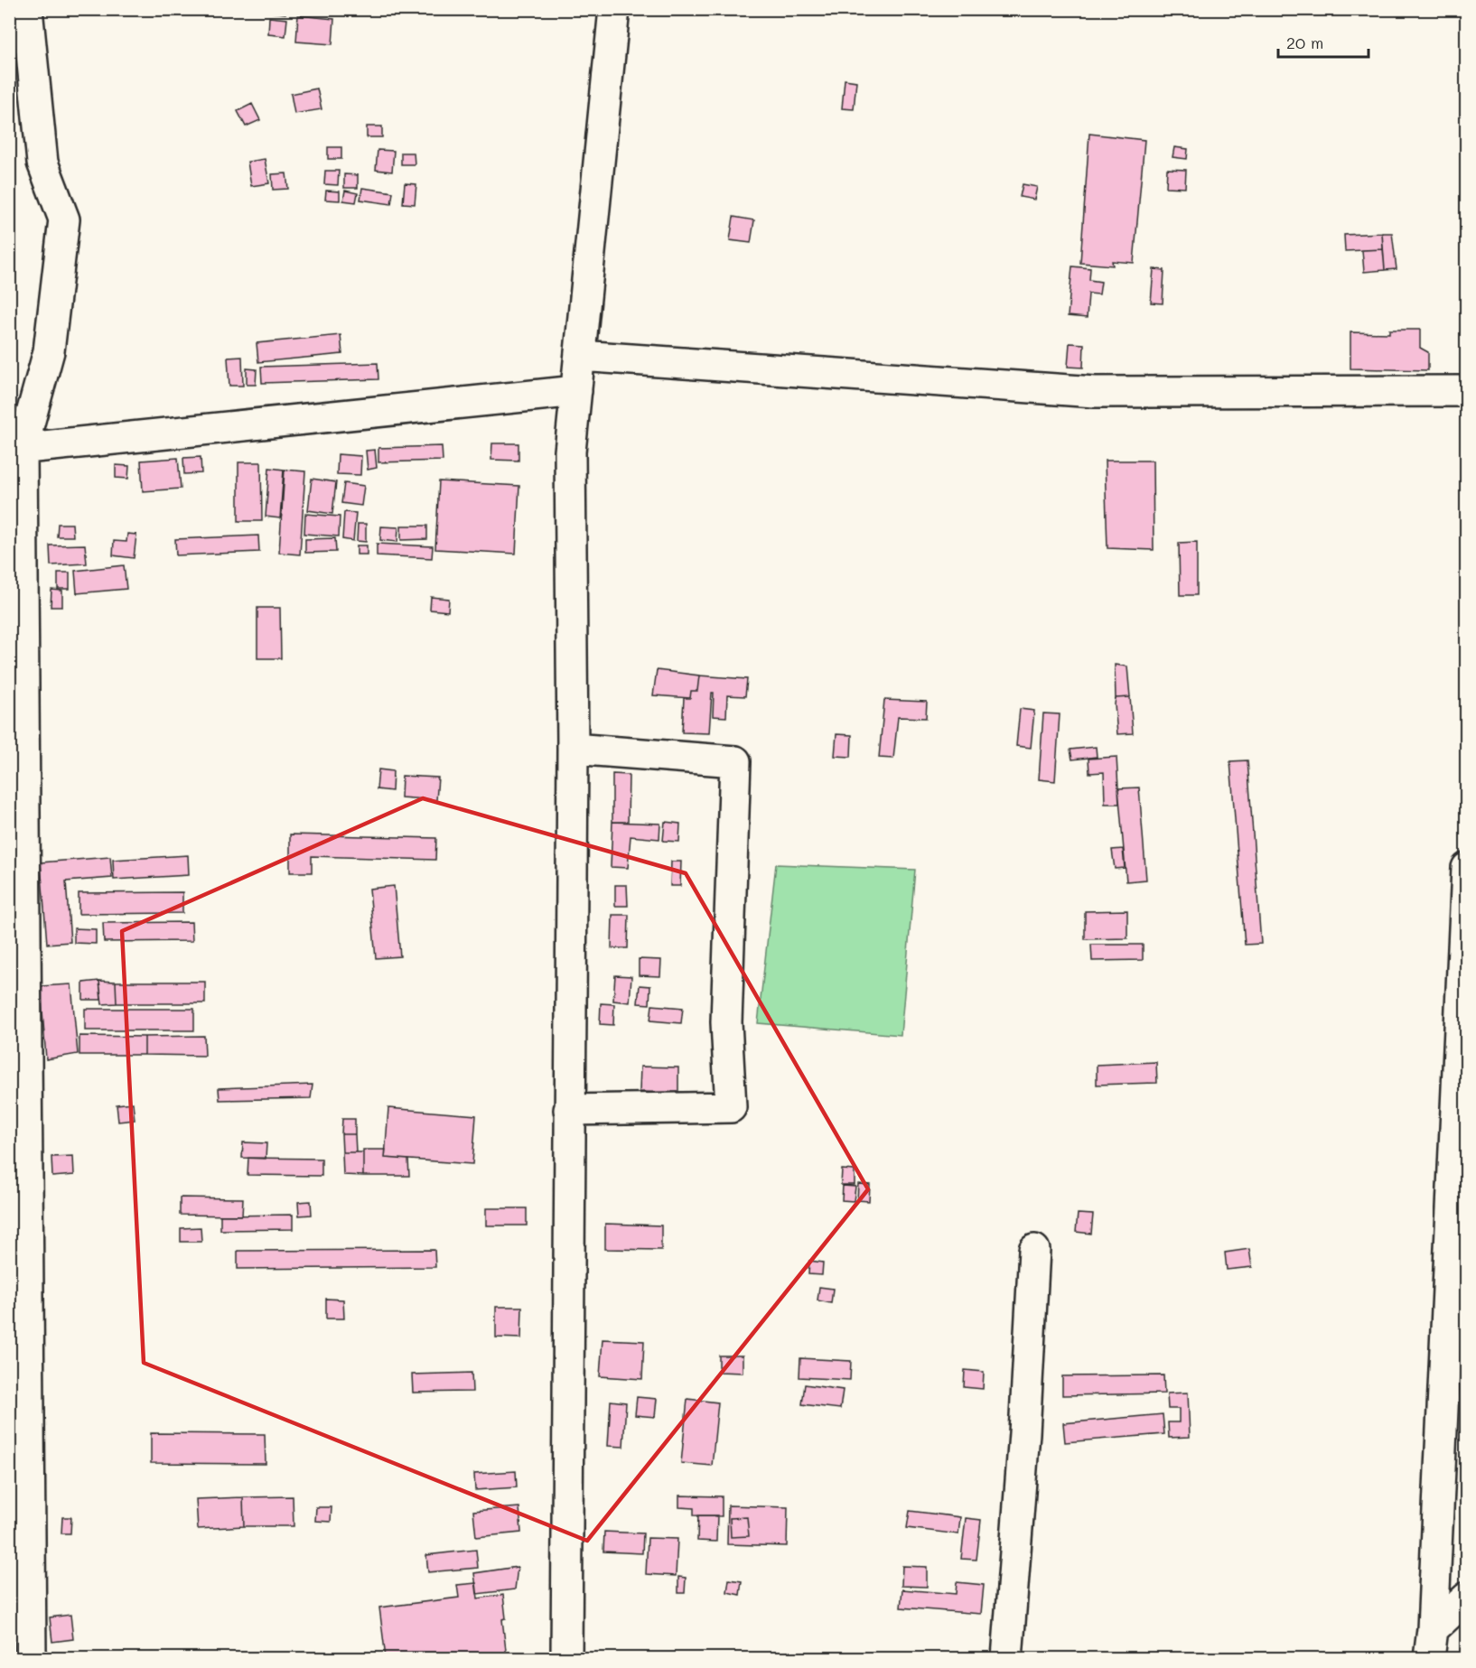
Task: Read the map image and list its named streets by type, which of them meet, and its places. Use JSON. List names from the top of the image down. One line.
{"scale_bar":"20 m"}
